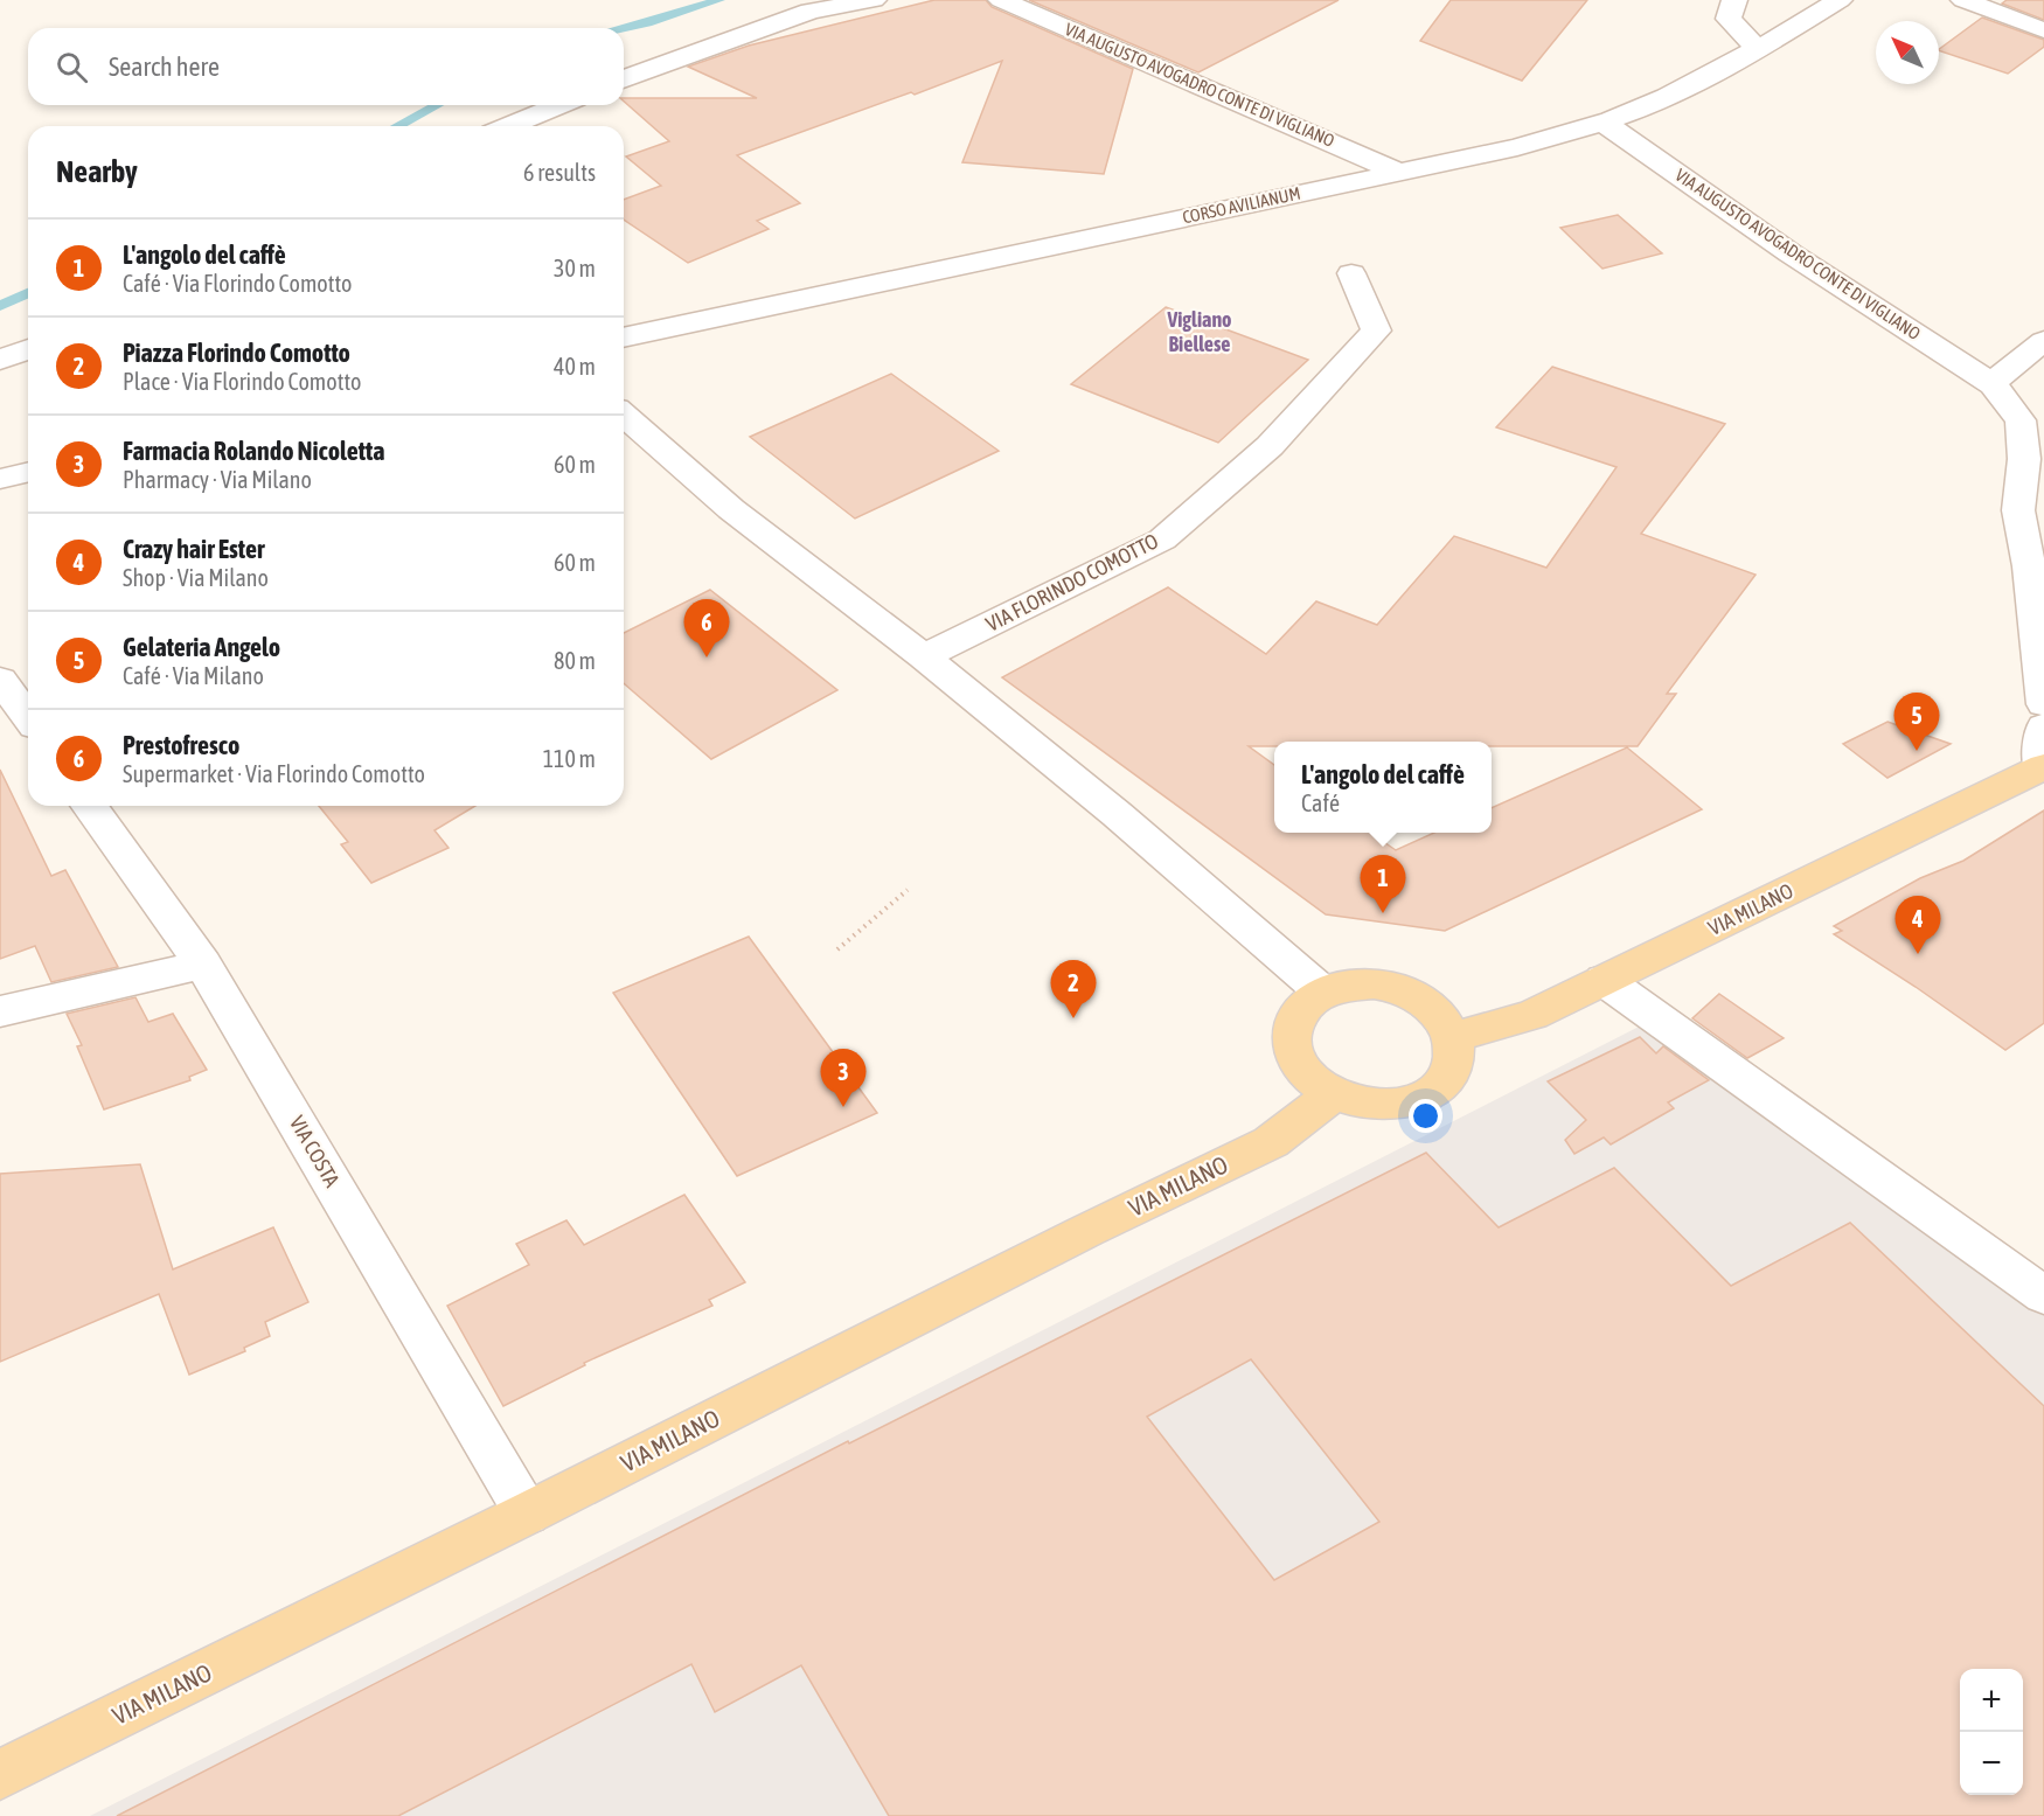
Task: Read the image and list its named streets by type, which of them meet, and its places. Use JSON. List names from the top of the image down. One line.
{"streets":{"main road":["VIA MILANO"],"street":["VIA AUGUSTO AVOGADRO CONTE DI VIGLIANO","CORSO AVILIANUM","VIA FLORINDO COMOTTO","VIA COSTA"]},"crossings":[["VIA AUGUSTO AVOGADRO CONTE DI VIGLIANO","CORSO AVILIANUM"],["VIA MILANO","VIA COSTA"]],"districts":["Vigliano Biellese"],"north":"top left","page":{"search":"Search here","heading":["Nearby","6 results"],"list":[{"mark":"1","name":"L'angolo del caffè","note":"Café · Via Florindo Comotto","value":"30 m"},{"mark":"2","name":"Piazza Florindo Comotto","note":"Place · Via Florindo Comotto","value":"40 m"},{"mark":"3","name":"Farmacia Rolando Nicoletta","note":"Pharmacy · Via Milano","value":"60 m"},{"mark":"4","name":"Crazy hair Ester","note":"Shop · Via Milano","value":"60 m"},{"mark":"5","name":"Gelateria Angelo","note":"Café · Via Milano","value":"80 m"},{"mark":"6","name":"Prestofresco","note":"Supermarket · Via Florindo Comotto","value":"110 m"}],"pins":["6","5","1","4","2","3"],"popup":["L'angolo del caffè","Café"],"map_buttons":["+","−"]}}
